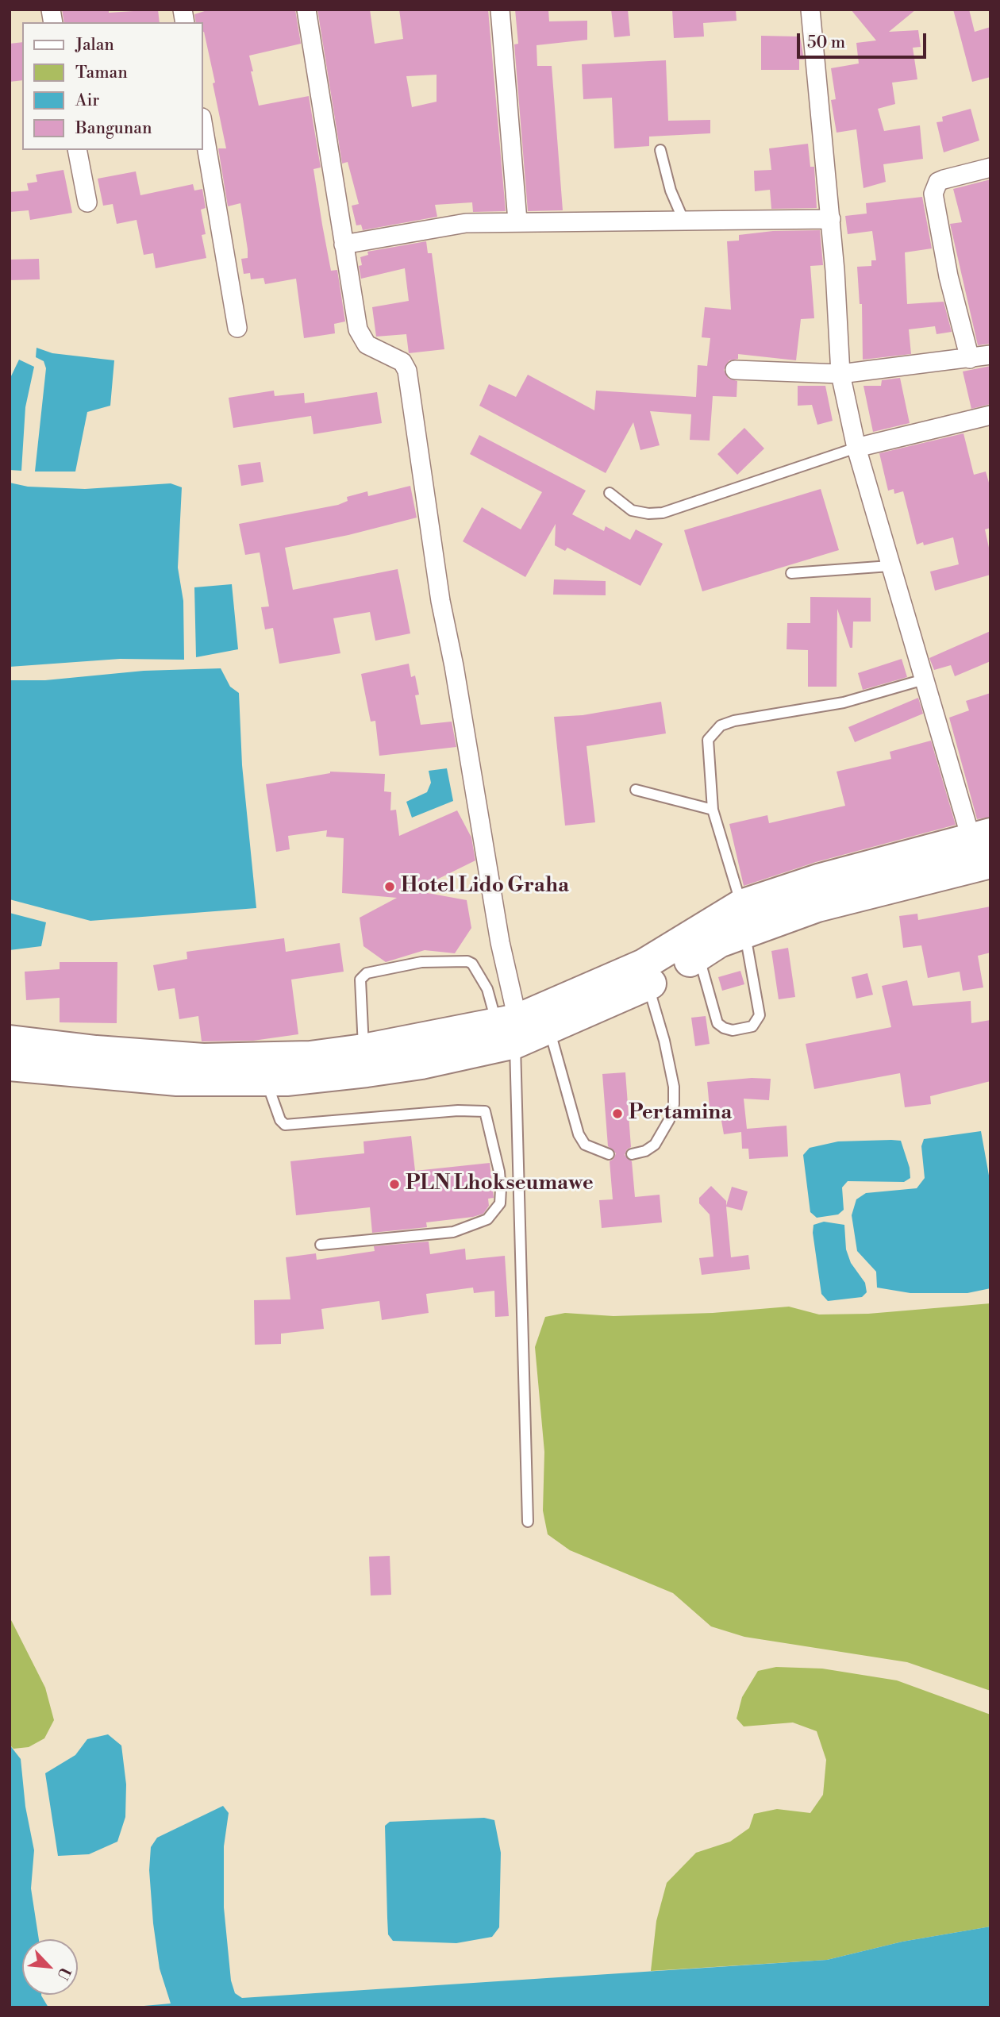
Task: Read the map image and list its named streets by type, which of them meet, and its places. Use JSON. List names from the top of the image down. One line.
{"places":["Hotel Lido Graha","Pertamina","PLN Lhokseumawe"],"legend":["Jalan","Taman","Air","Bangunan"],"scale_bar":"50 m","north":"bottom right"}
